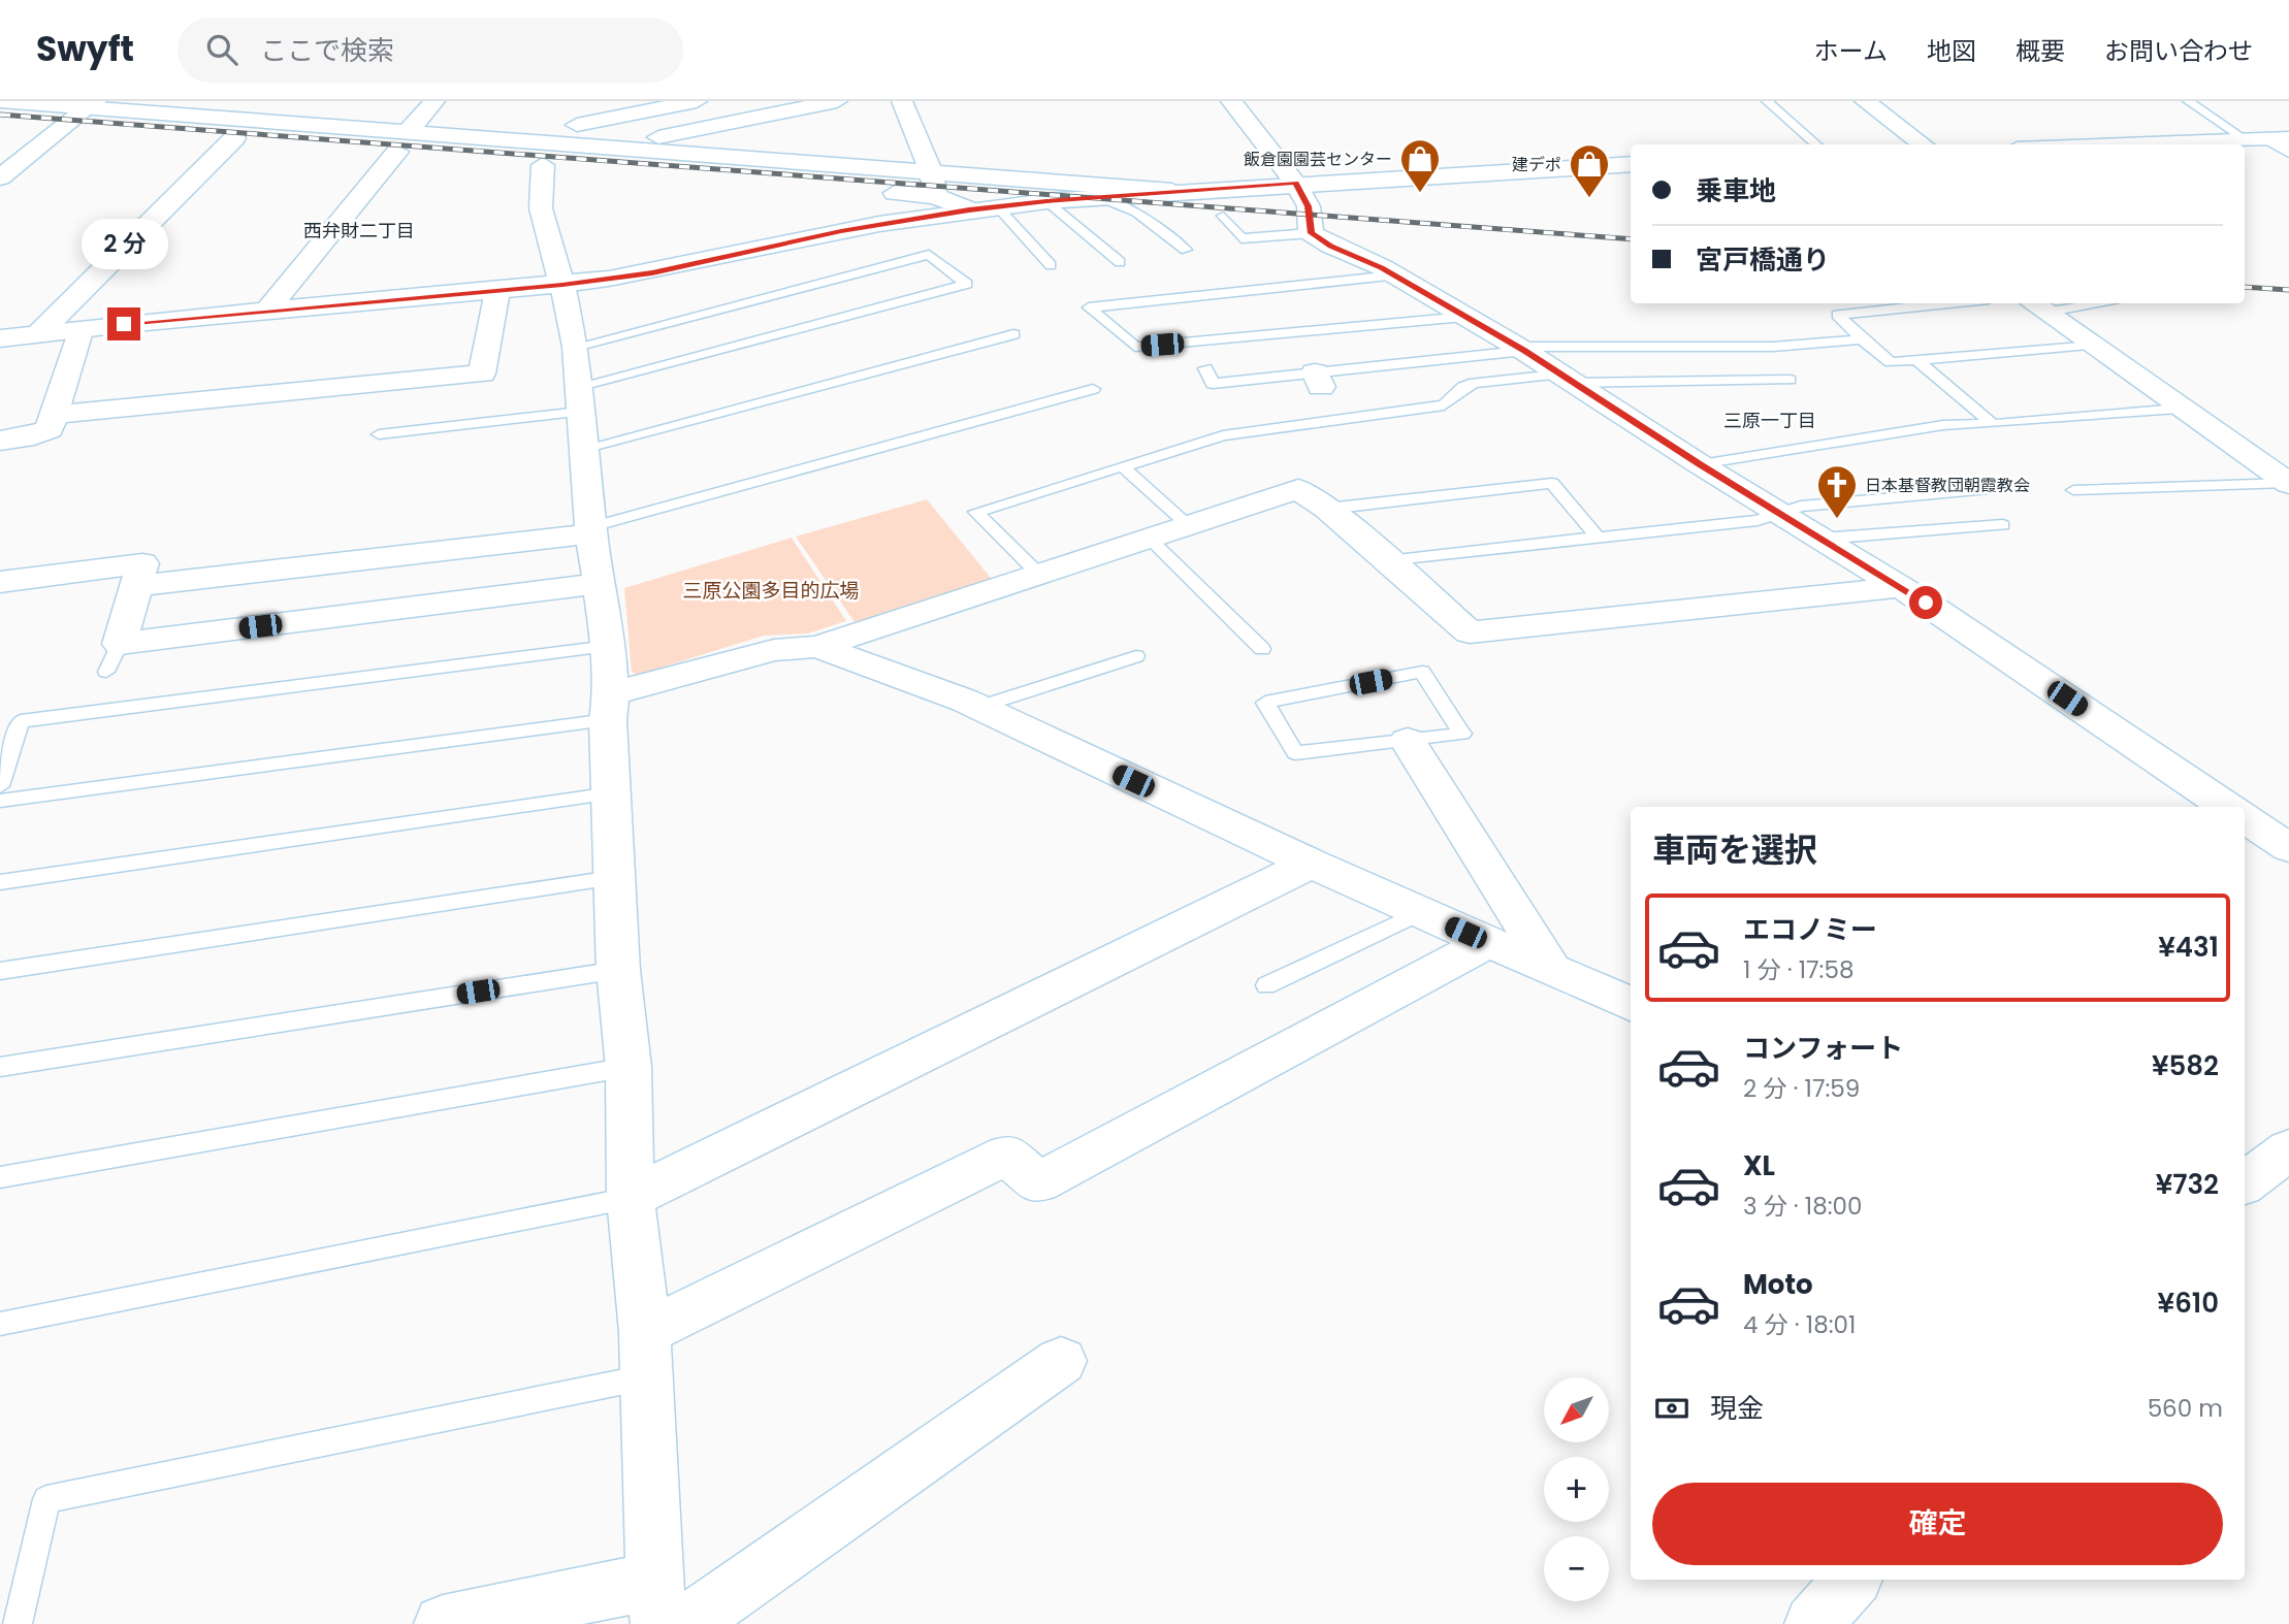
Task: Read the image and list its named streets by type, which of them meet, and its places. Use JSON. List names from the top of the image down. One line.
{"districts":["西弁財二丁目","三原一丁目"],"parks":["三原公園多目的広場"],"places":{"shop":["飯倉園園芸センター","建デポ"],"church":["日本基督教団朝霞教会"]},"north":"bottom left","page":{"header":"Swyft","search":"ここで検索","nav":["ホーム","地図","概要","お問い合わせ"],"banner":["乗車地","宮戸橋通り"],"bubble":"2 分","heading":"車両を選択","list":[{"name":"エコノミー","note":"1 分 · 17:58","value":"¥431"},{"name":"コンフォート","note":"2 分 · 17:59","value":"¥582"},{"name":"XL","note":"3 分 · 18:00","value":"¥732"},{"name":"Moto","note":"4 分 · 18:01","value":"¥610"}],"pay":["現金","560 m"],"map_buttons":["+","−"],"buttons":"確定"}}
